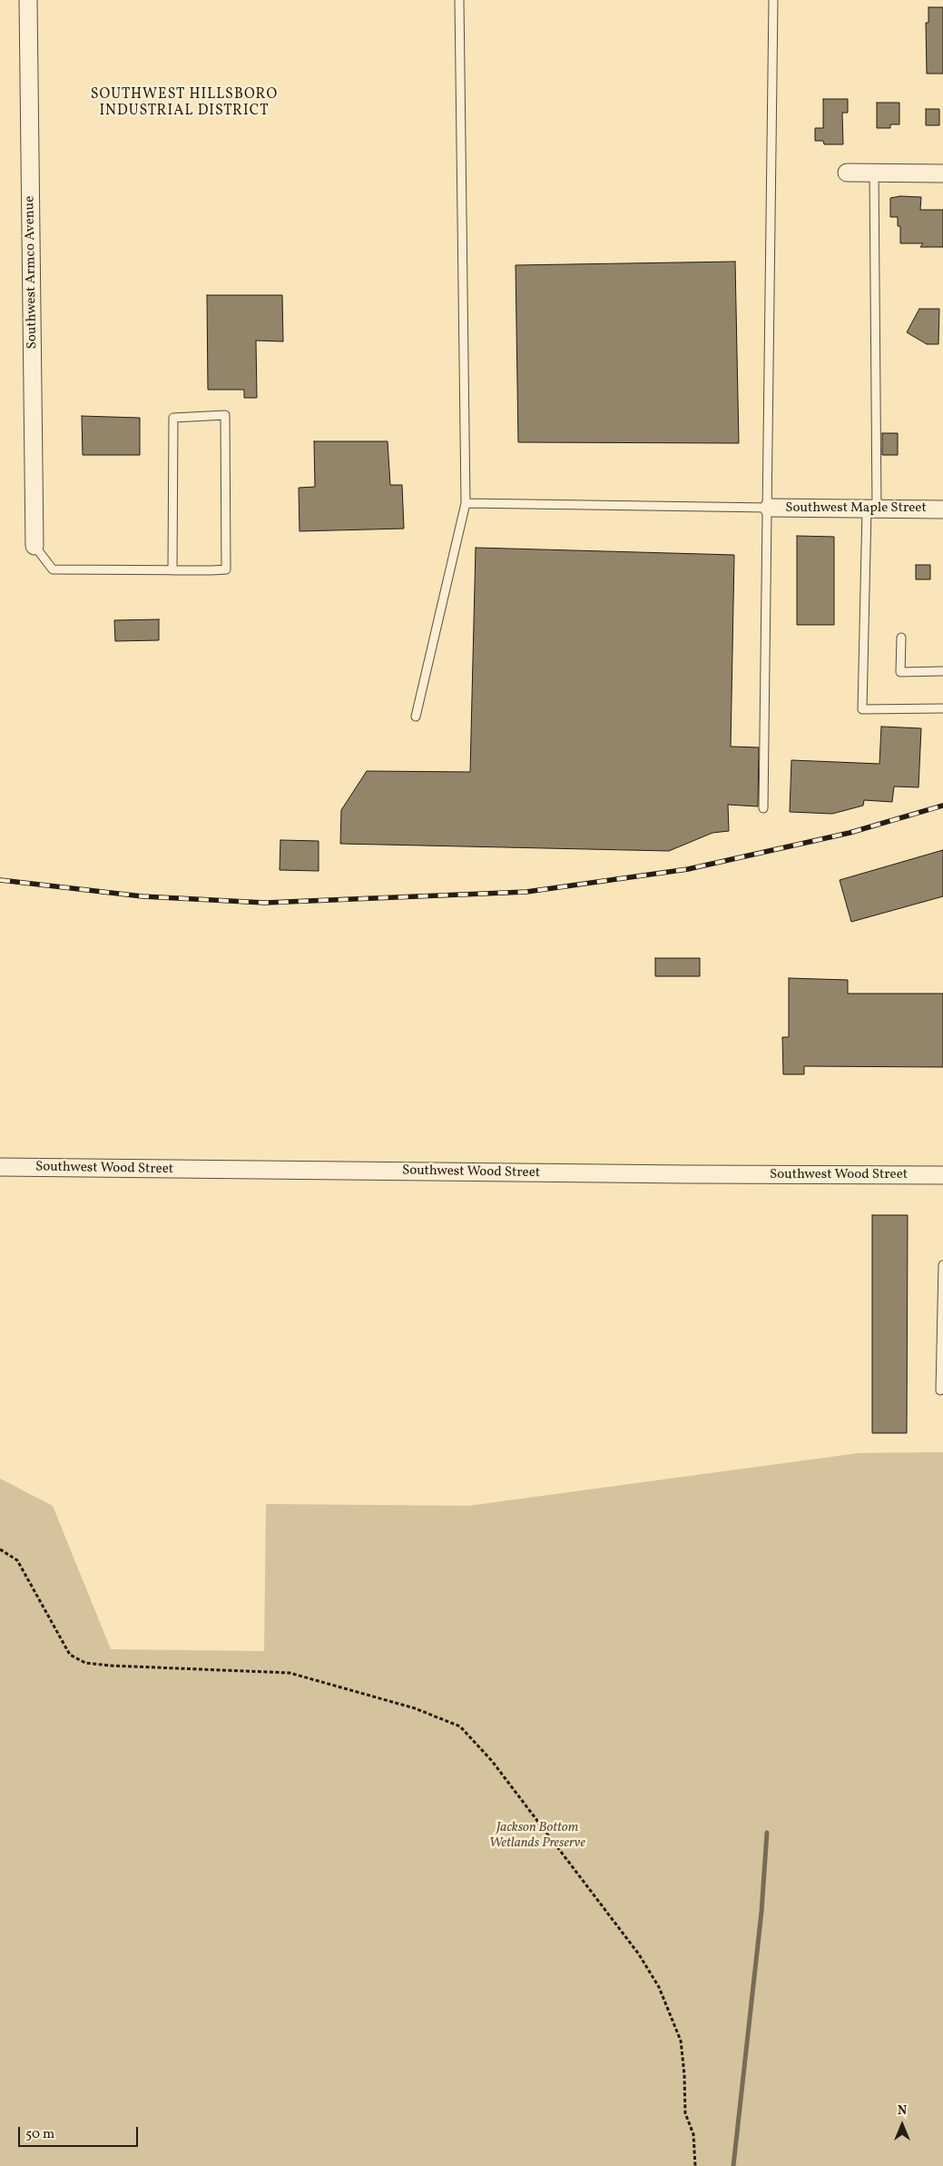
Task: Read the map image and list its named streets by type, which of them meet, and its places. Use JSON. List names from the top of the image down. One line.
{"streets":{"street":["Southwest Armco Avenue","Southwest Maple Street","Southwest Wood Street"]},"districts":["SOUTHWEST HILLSBORO INDUSTRIAL DISTRICT"],"parks":["Jackson Bottom Wetlands Preserve"],"scale_bar":"50 m","north":"top"}
